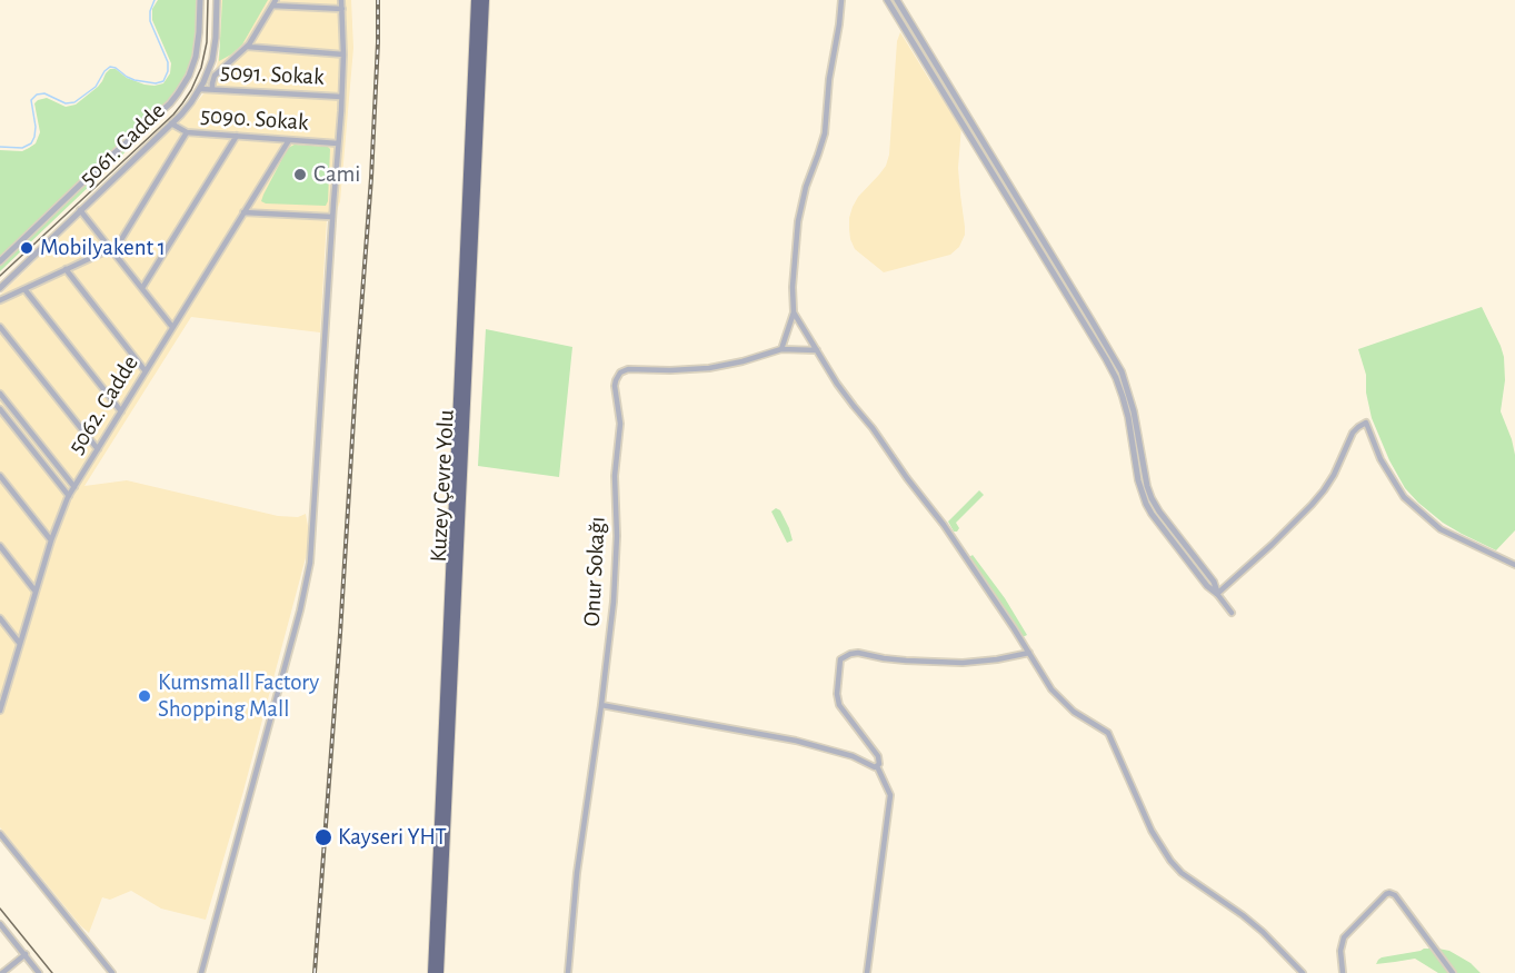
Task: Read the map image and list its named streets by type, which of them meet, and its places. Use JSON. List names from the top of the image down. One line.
{"streets":{"highway":["Kuzey Çevre Yolu"],"street":["5091. Sokak","5090. Sokak","5061. Cadde","5062. Cadde","Onur Sokağı"]},"crossings":[["5091. Sokak","5061. Cadde"],["5090. Sokak","5061. Cadde"],["5090. Sokak","5062. Cadde"]],"places":["Cami","Mobilyakent 1","Kumsmall Factory Shopping Mall","Kayseri YHT"]}
